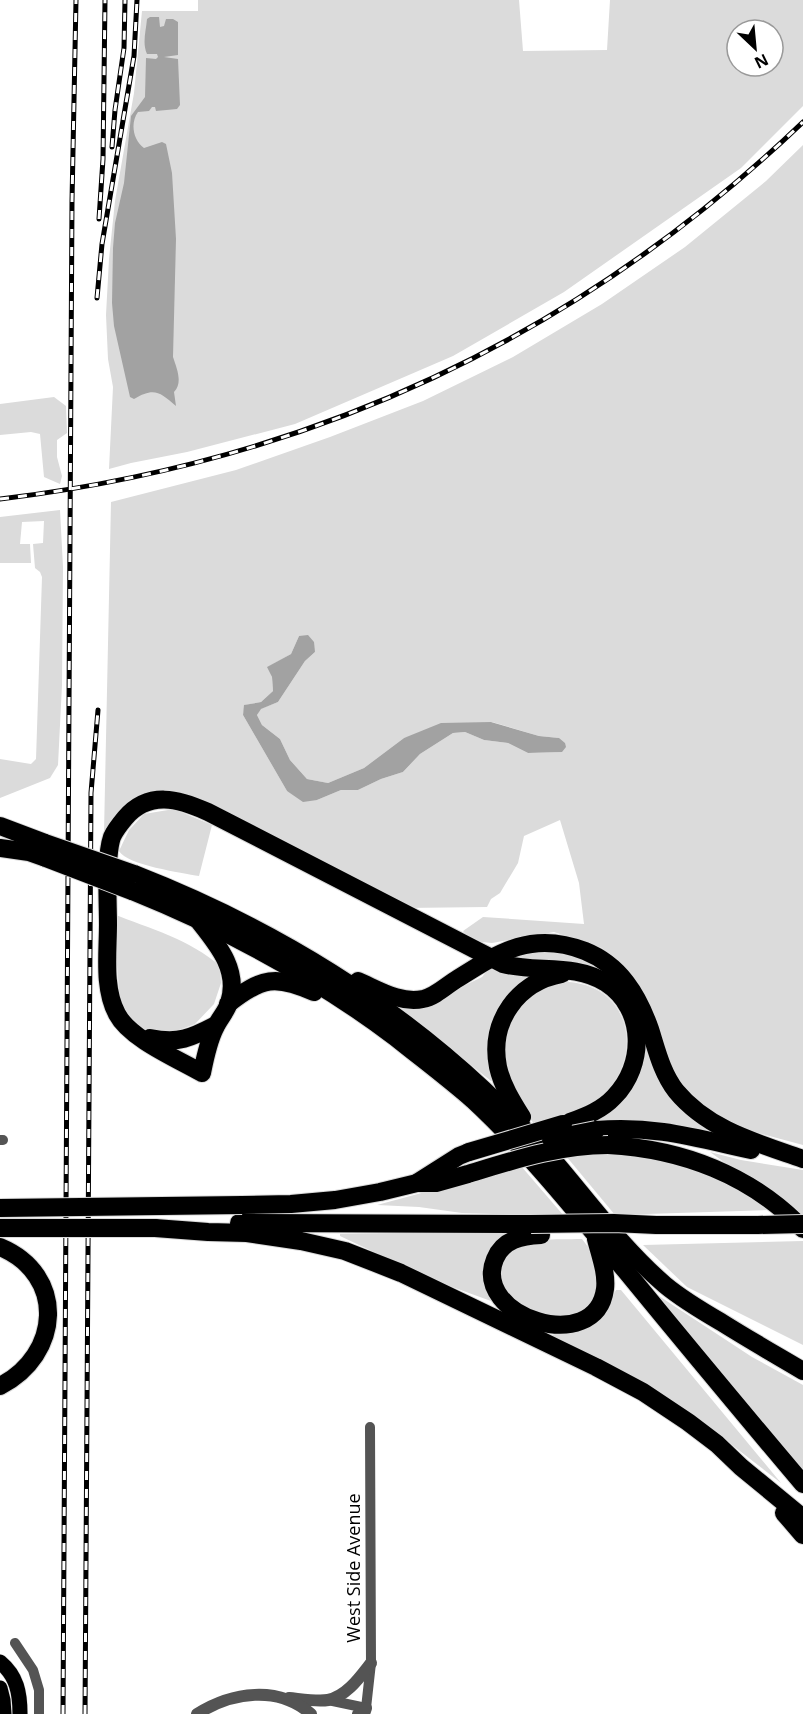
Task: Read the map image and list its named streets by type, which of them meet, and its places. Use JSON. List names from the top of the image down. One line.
{"streets":{"street":["West Side Avenue"]},"north":"bottom right"}
